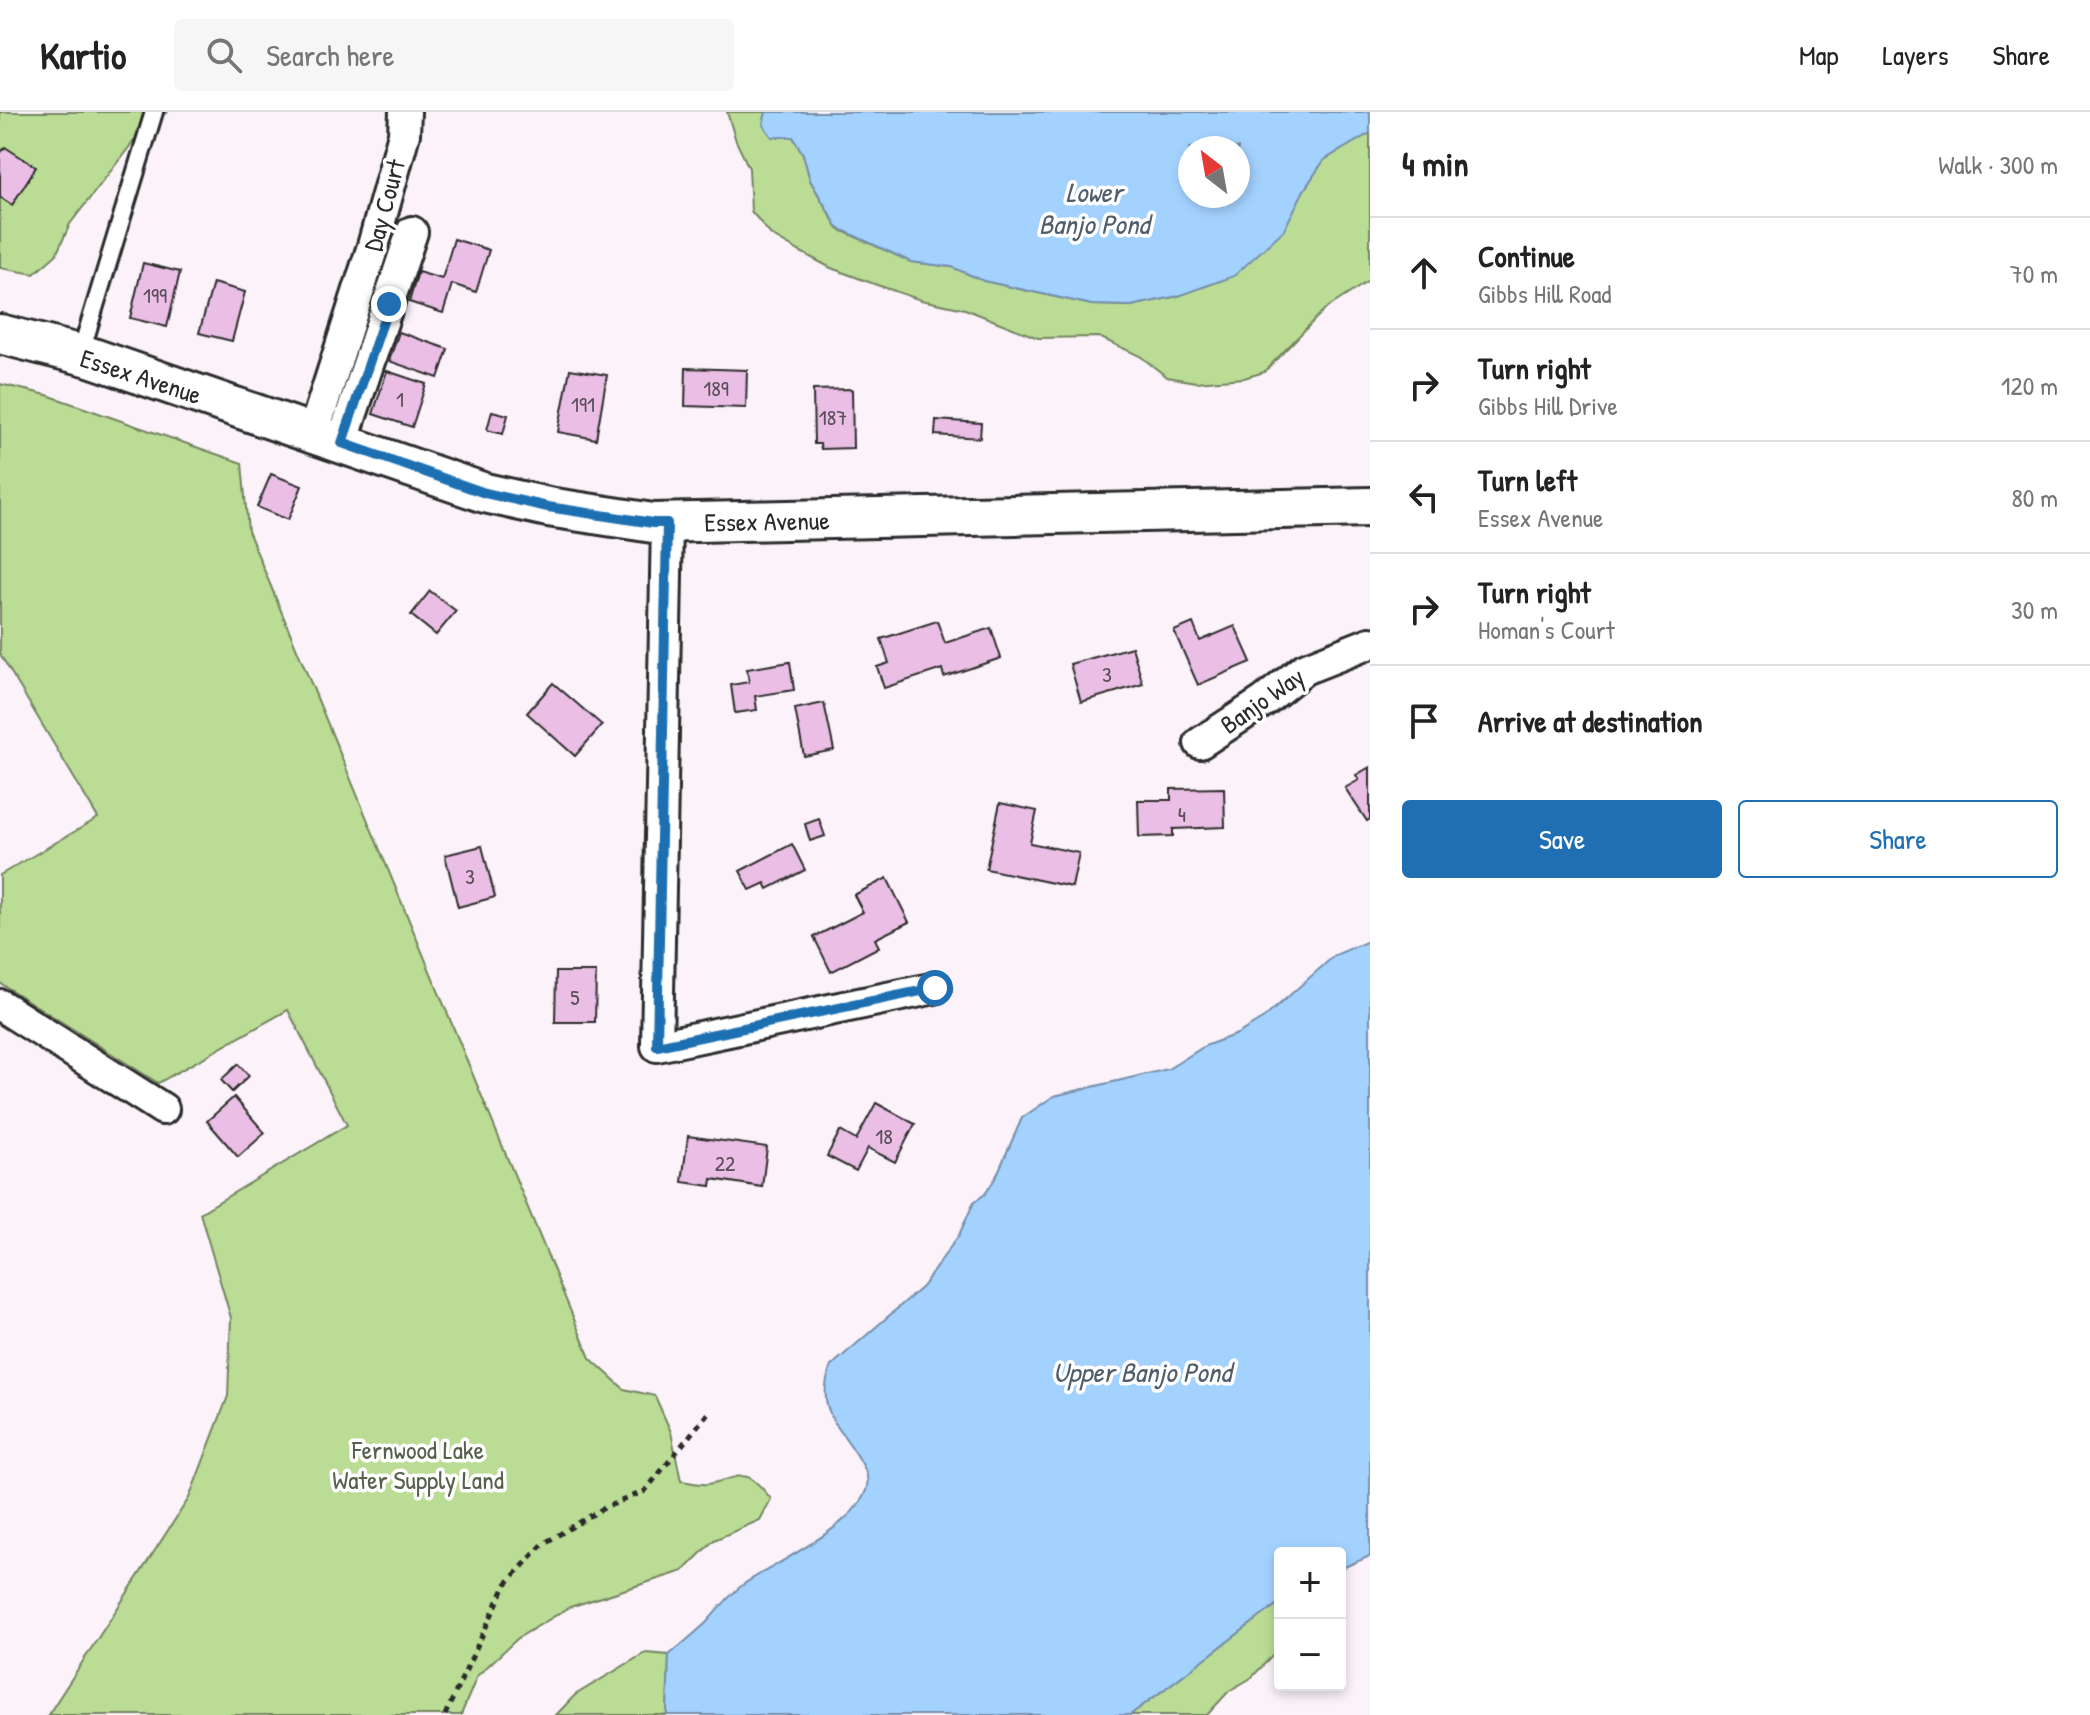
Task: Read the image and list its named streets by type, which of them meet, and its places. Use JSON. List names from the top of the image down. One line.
{"streets":{"street":["Day Court","Essex Avenue","Banjo Way"]},"crossings":[["Day Court","Essex Avenue"]],"water":["Lower Banjo Pond","Upper Banjo Pond"],"parks":["Fernwood Lake Water Supply Land"],"house_numbers":["199","189","1","191","187","3","4","3","5","18","22"],"north":"top left","page":{"header":"Kartio","search":"Search here","nav":["Map","Layers","Share"],"heading":["4 min","Walk · 300 m"],"list":[["Continue","Gibbs Hill Road","70 m"],["Turn right","Gibbs Hill Drive","120 m"],["Turn left","Essex Avenue","80 m"],["Turn right","Homan's Court","30 m"],"Arrive at destination"],"buttons":["Save","Share"],"map_buttons":["+","−"]}}
